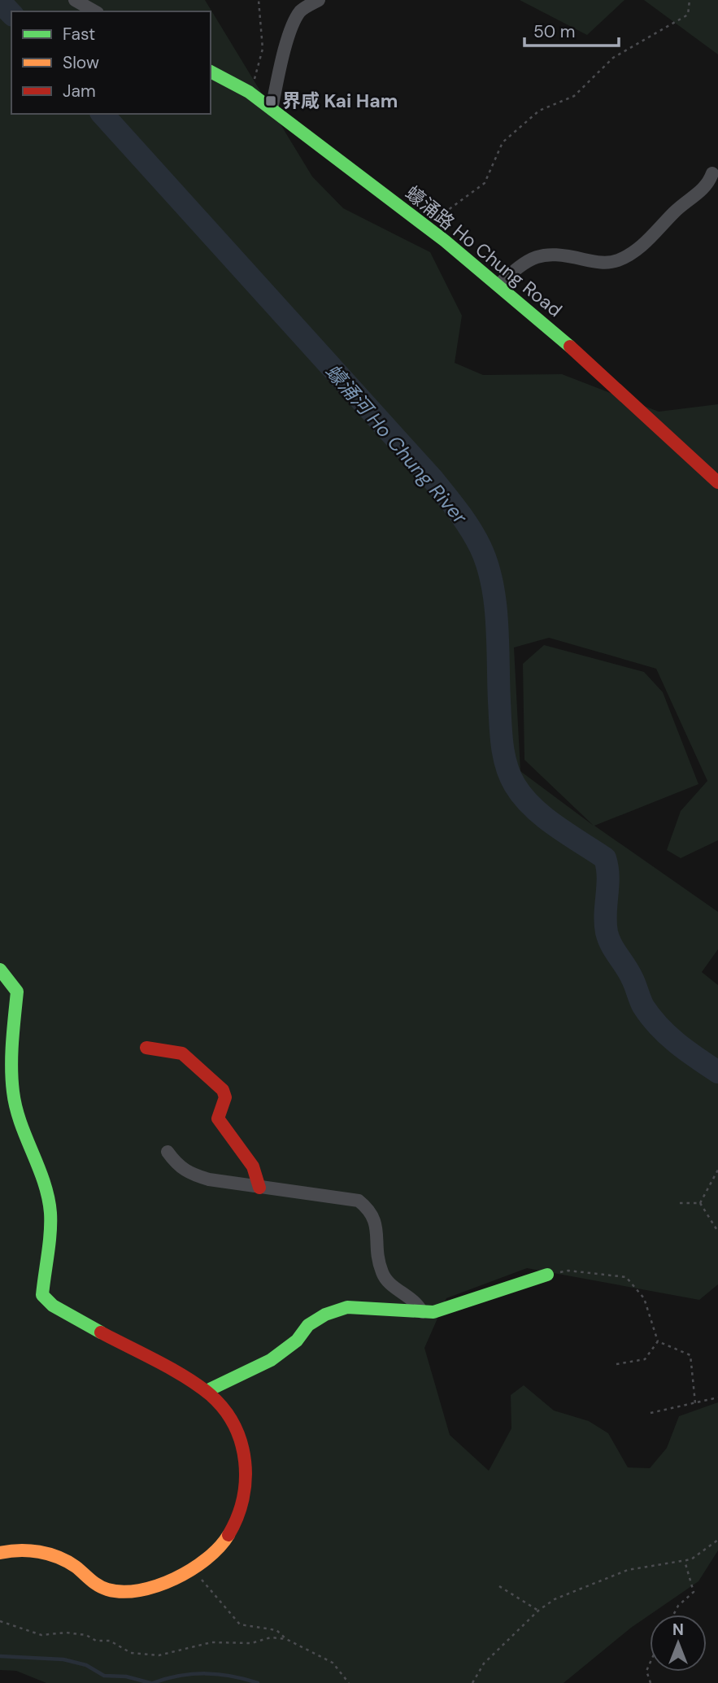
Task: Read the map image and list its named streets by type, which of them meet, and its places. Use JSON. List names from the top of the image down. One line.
{"streets":{"street":["蠔涌路 Ho Chung Road"]},"water":["蠔涌河 Ho Chung River"],"places":{"transit":["界咸 Kai Ham"]},"legend":["Fast","Slow","Jam"],"scale_bar":"50 m","north":"top"}
